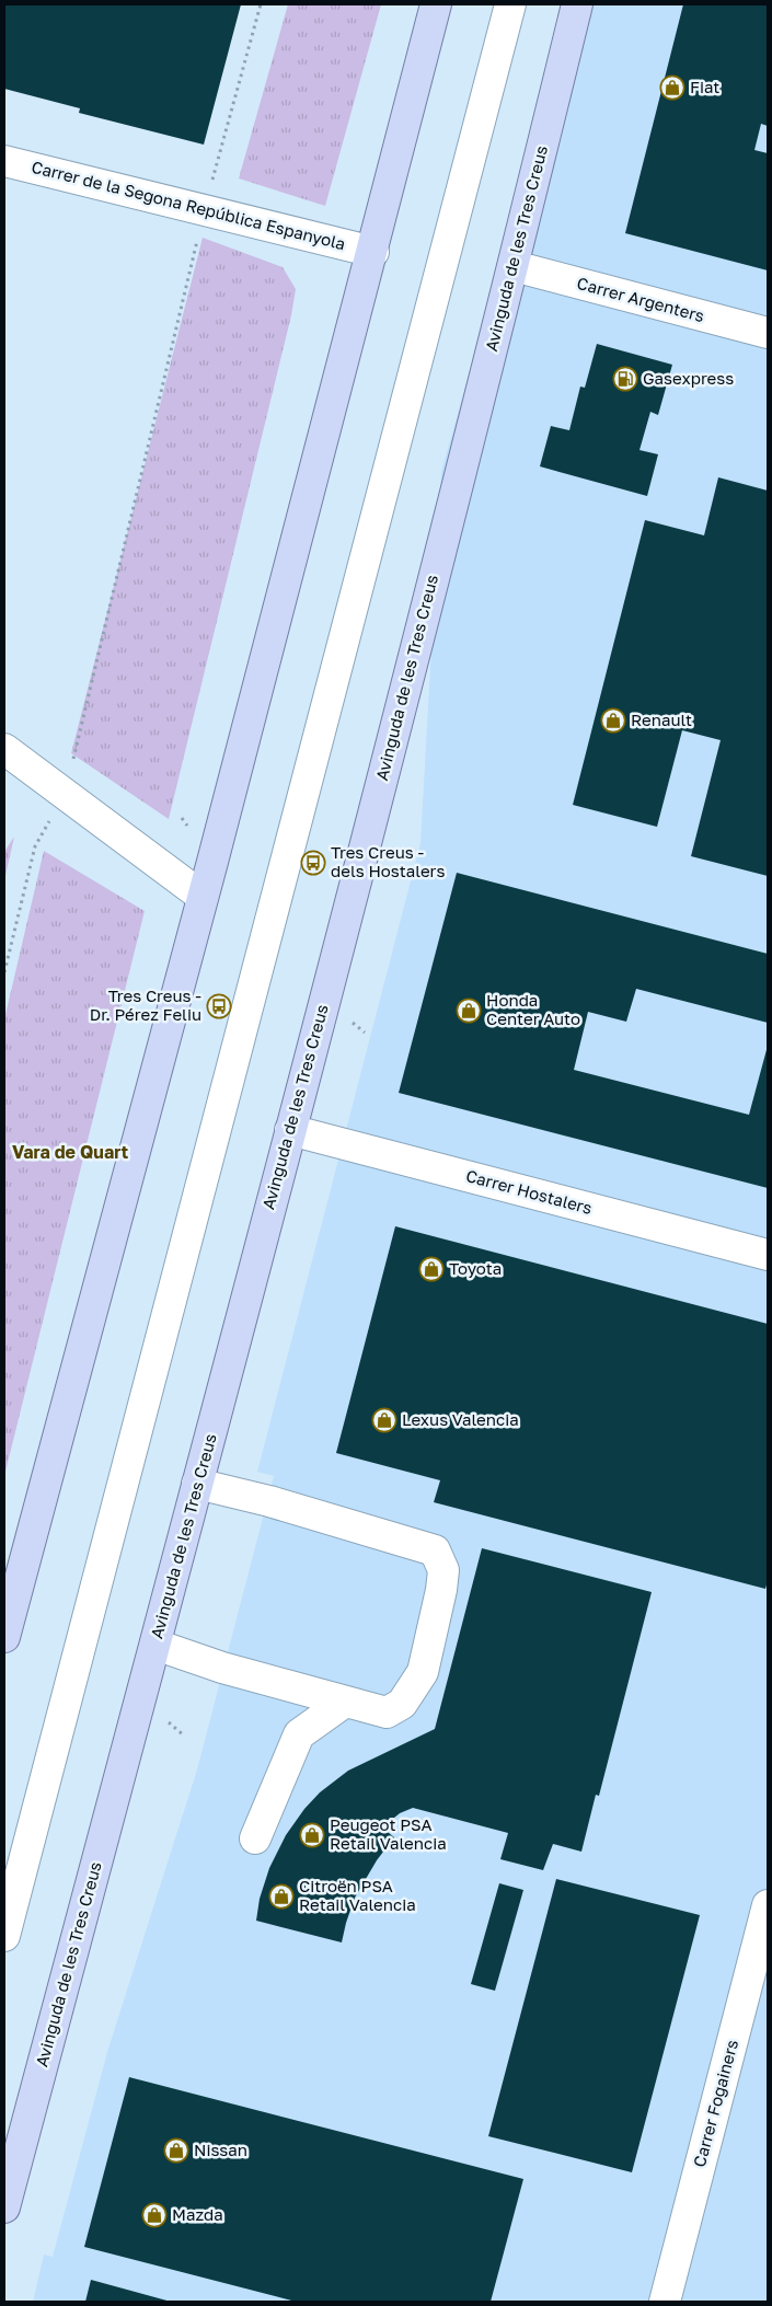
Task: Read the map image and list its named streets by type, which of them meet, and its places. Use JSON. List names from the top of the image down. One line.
{"streets":{"main road":["Avinguda de les Tres Creus"],"street":["Carrer de la Segona República Espanyola","Carrer Argenters","Carrer Hostalers","Carrer Fogainers"]},"crossings":[["Avinguda de les Tres Creus","Carrer Argenters"],["Avinguda de les Tres Creus","Carrer Hostalers"]],"districts":["Vara de Quart"],"places":{"shop":["Fiat","Renault","Honda Center Auto","Toyota","Lexus Valencia","Peugeot PSA Retail Valencia","Citroën PSA Retail Valencia","Nissan","Mazda"],"fuel station":["Gasexpress"],"bus stop":["Tres Creus - dels Hostalers","Tres Creus - Dr. Pérez Feliu"]}}
